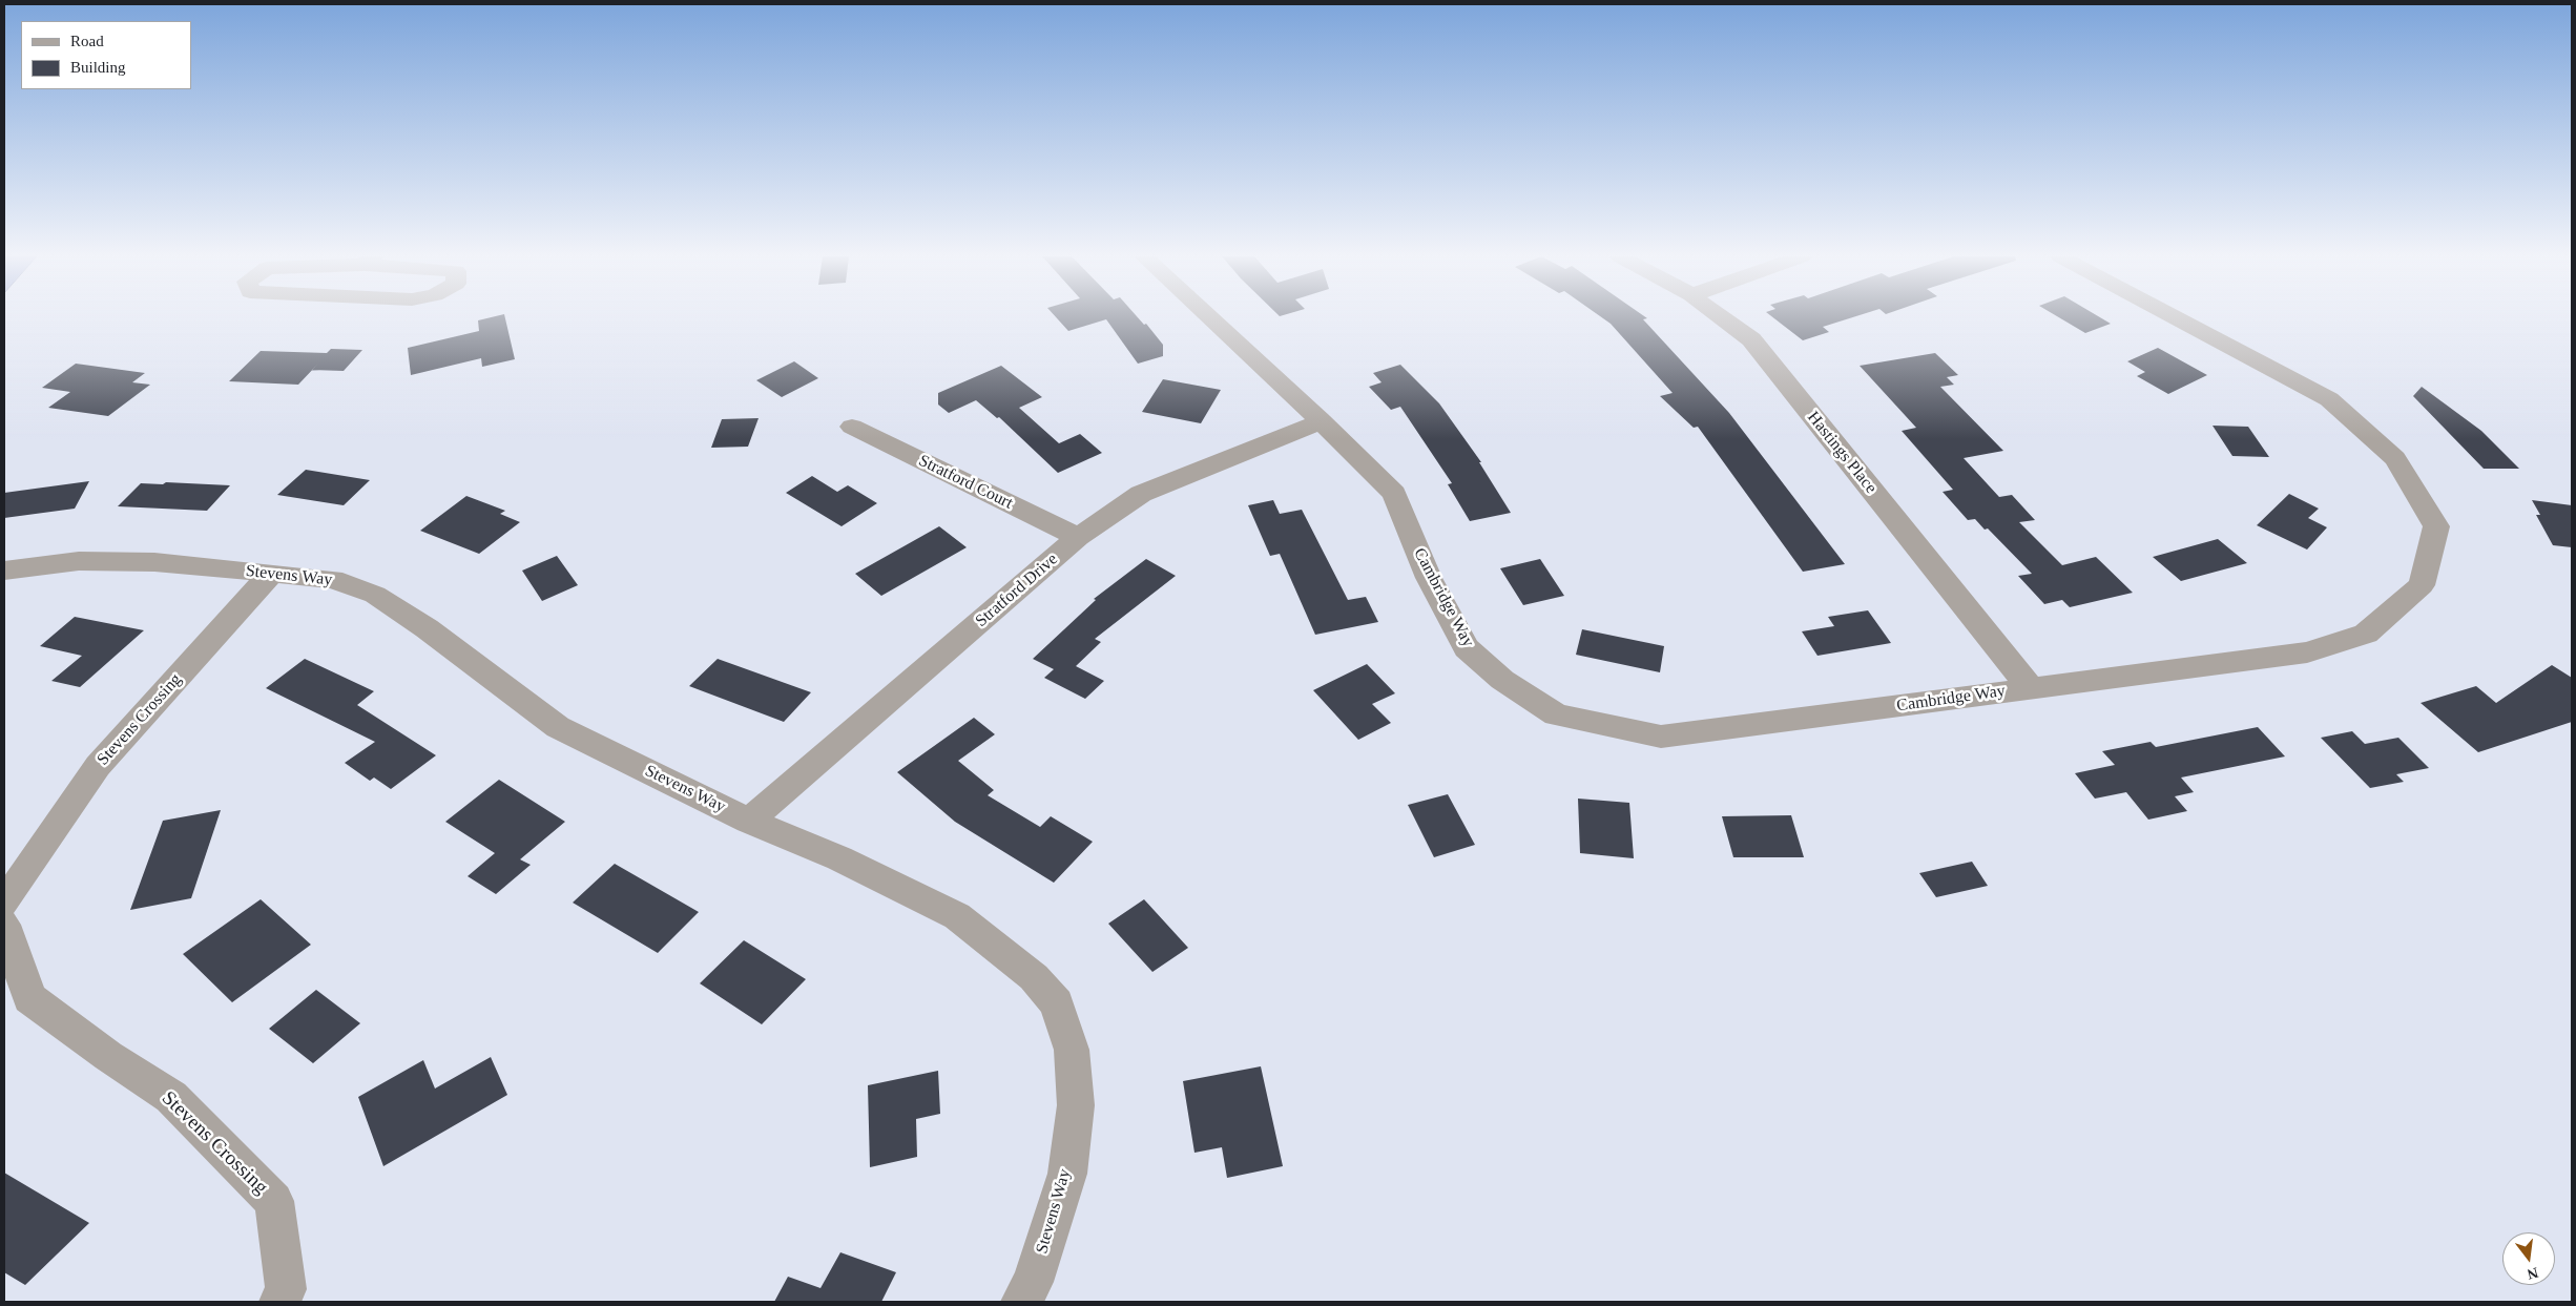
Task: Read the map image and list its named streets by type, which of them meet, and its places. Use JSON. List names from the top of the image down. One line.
{"streets":{"street":["Hastings Place","Stratford Court","Stevens Way","Stratford Drive","Cambridge Way","Stevens Crossing"]},"crossings":[["Hastings Place","Cambridge Way"],["Stratford Court","Stratford Drive"],["Stevens Way","Stratford Drive"],["Stevens Way","Stevens Crossing"],["Stratford Drive","Cambridge Way"]],"legend":["Road","Building"],"north":"bottom"}
